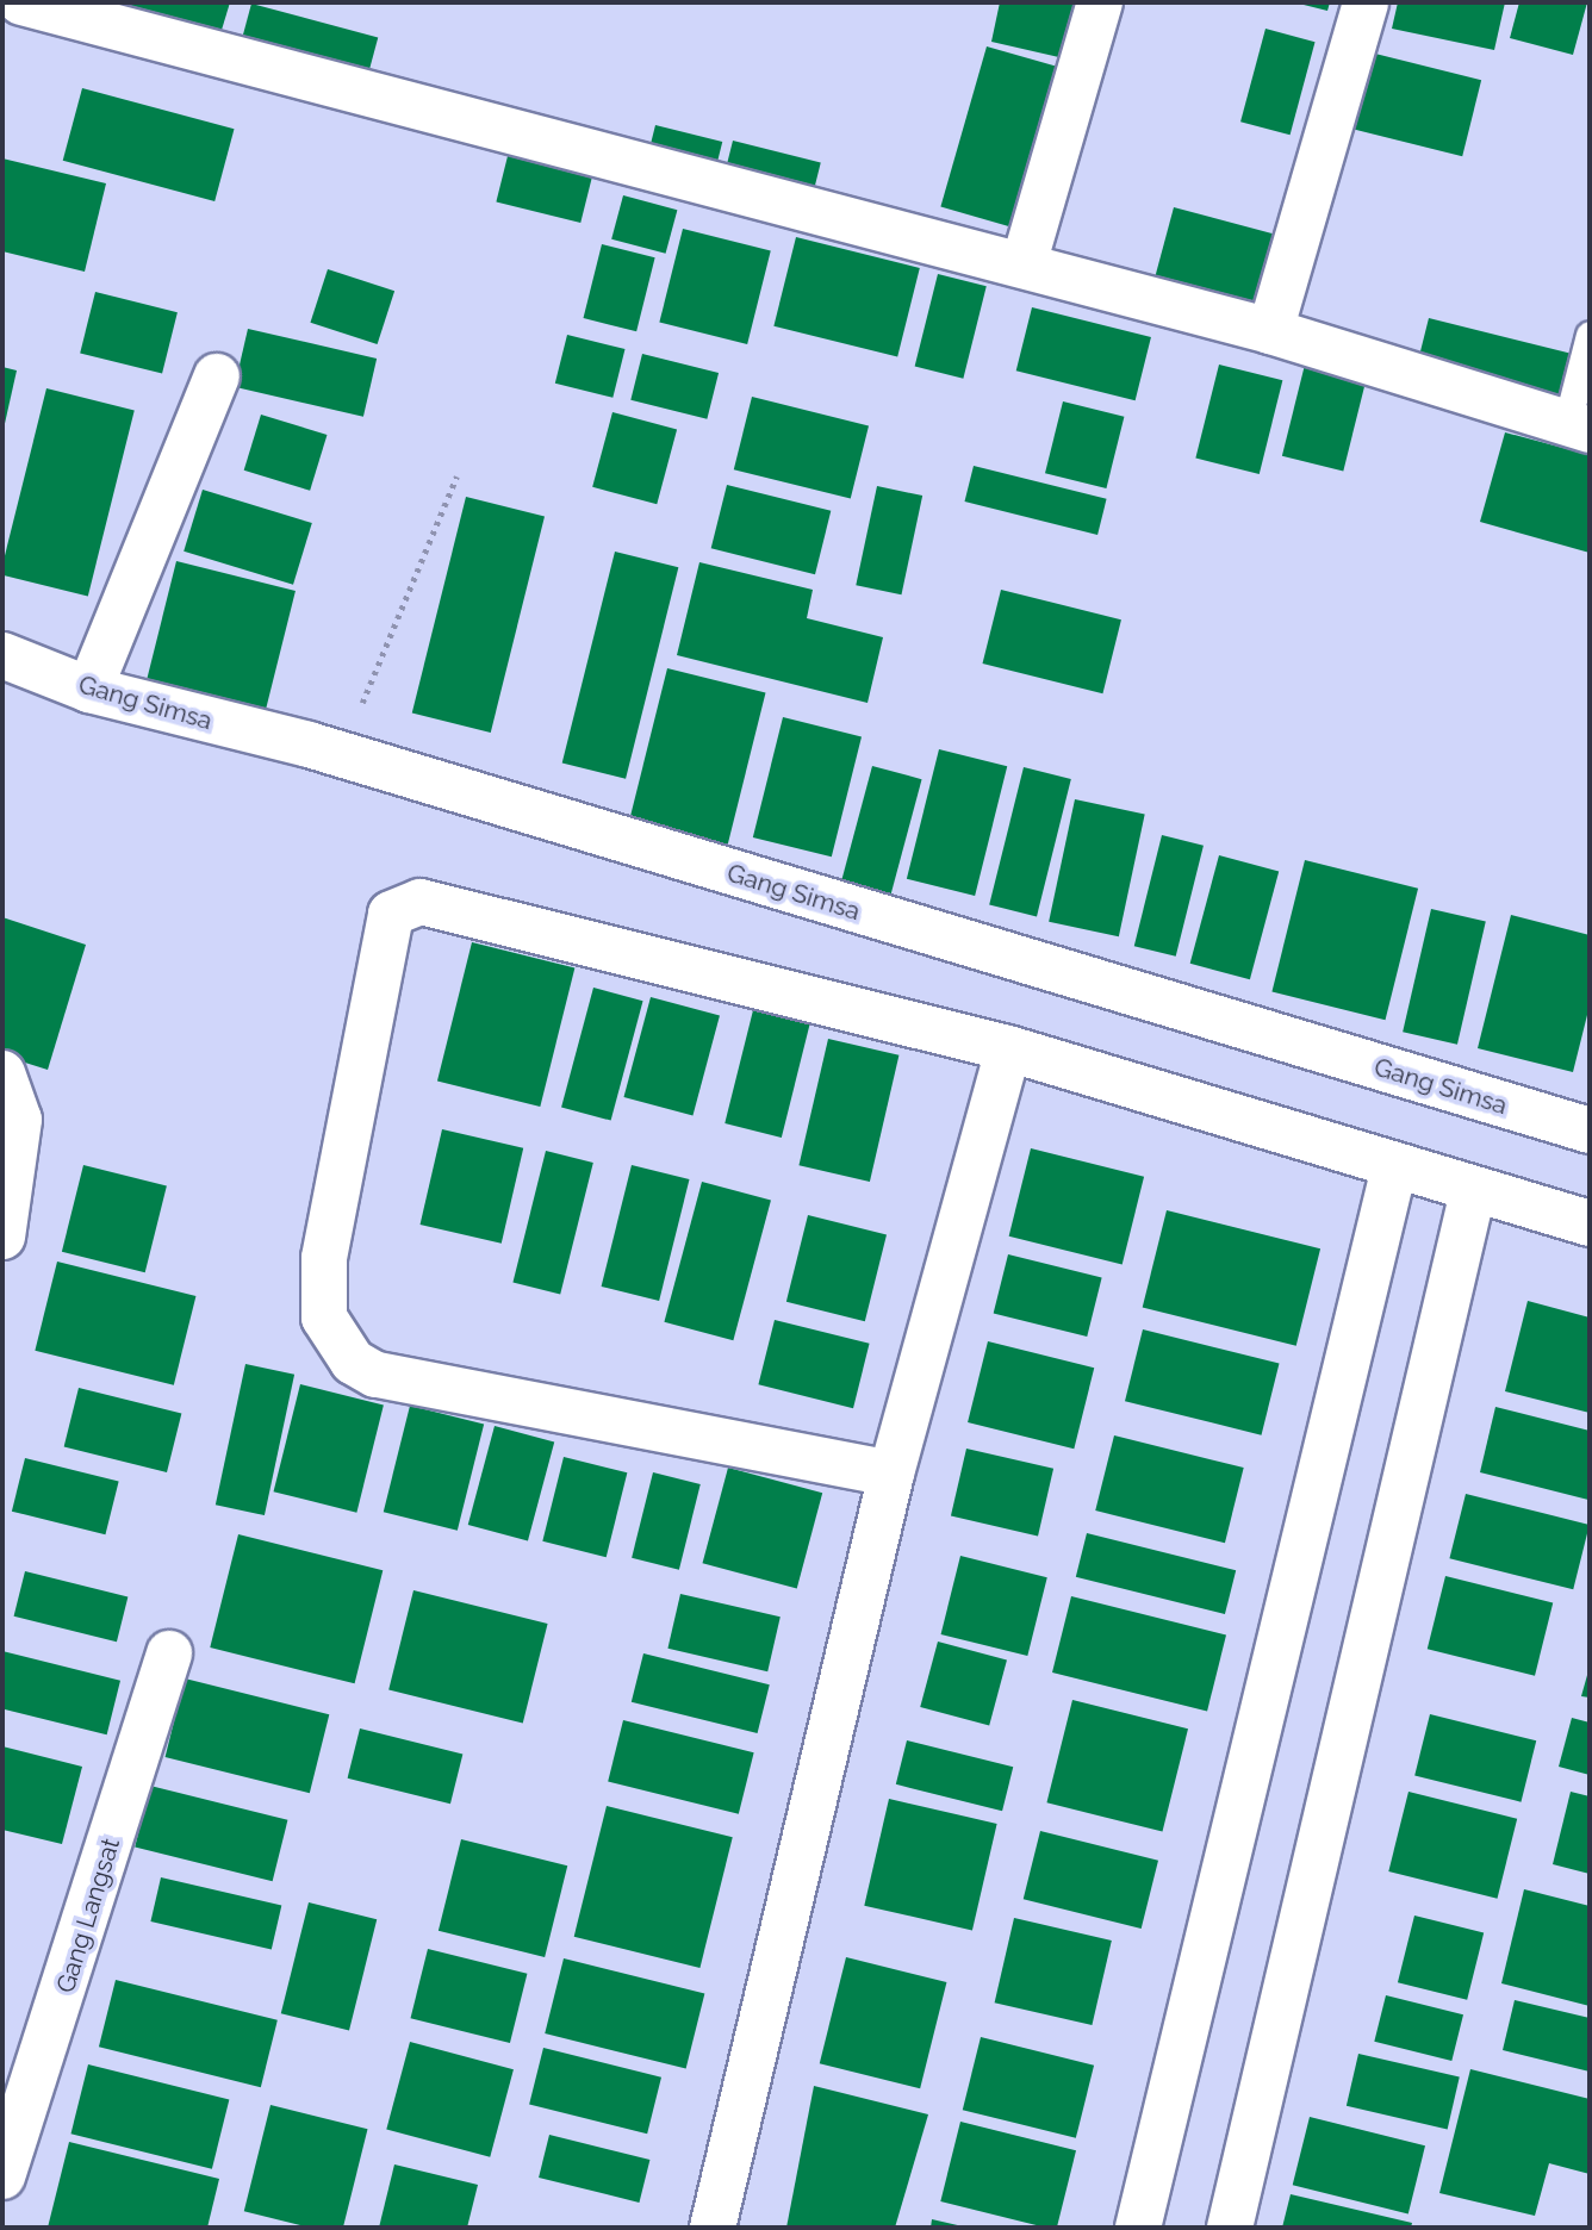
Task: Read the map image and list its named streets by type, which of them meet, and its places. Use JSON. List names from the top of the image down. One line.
{"streets":{"street":["Gang Simsa","Gang Langsat"]}}
